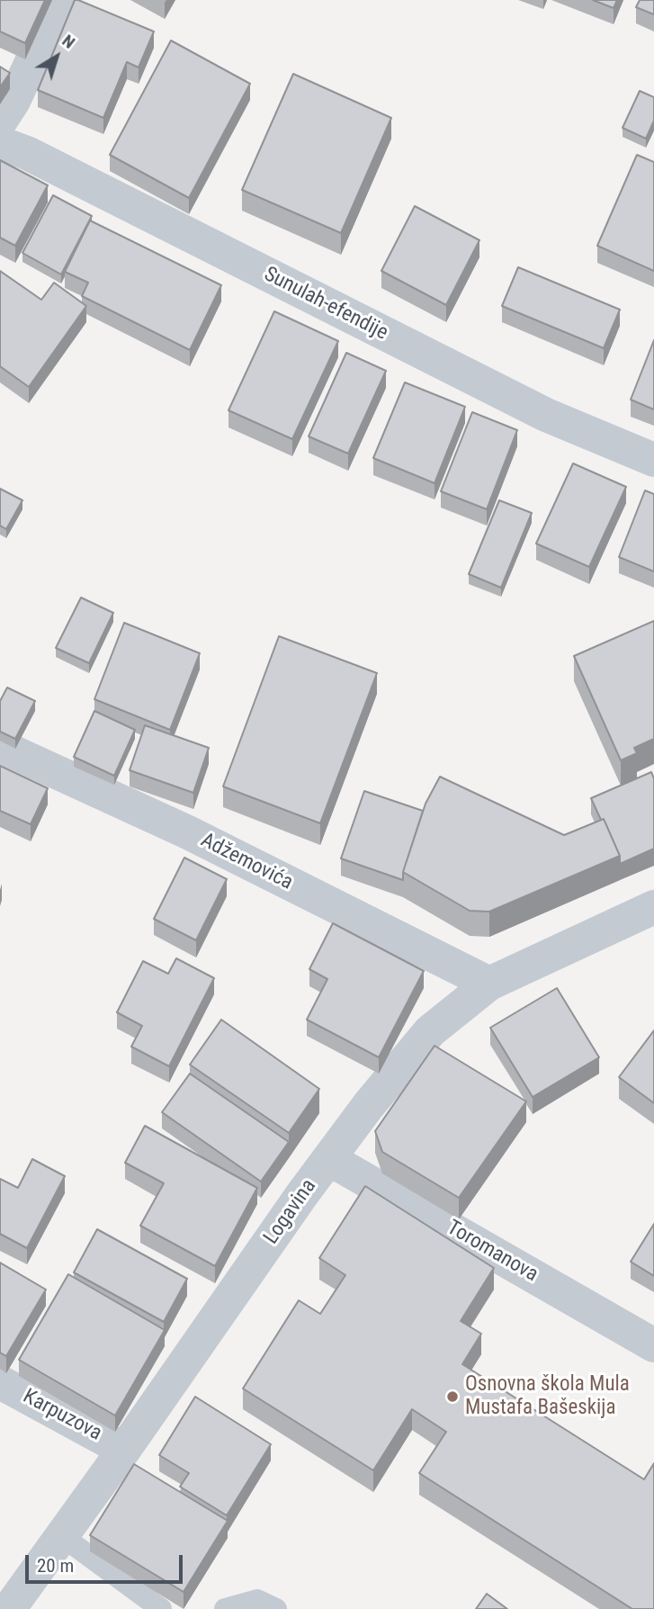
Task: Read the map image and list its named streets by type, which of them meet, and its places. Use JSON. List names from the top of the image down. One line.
{"streets":{"street":["Sunulah-efendije","Adžemovića","Logavina","Toromanova","Karpuzova"]},"crossings":[["Adžemovića","Logavina"],["Logavina","Toromanova"],["Logavina","Karpuzova"]],"places":["Osnovna škola Mula Mustafa Bašeskija"],"scale_bar":"20 m","north":"top right"}
